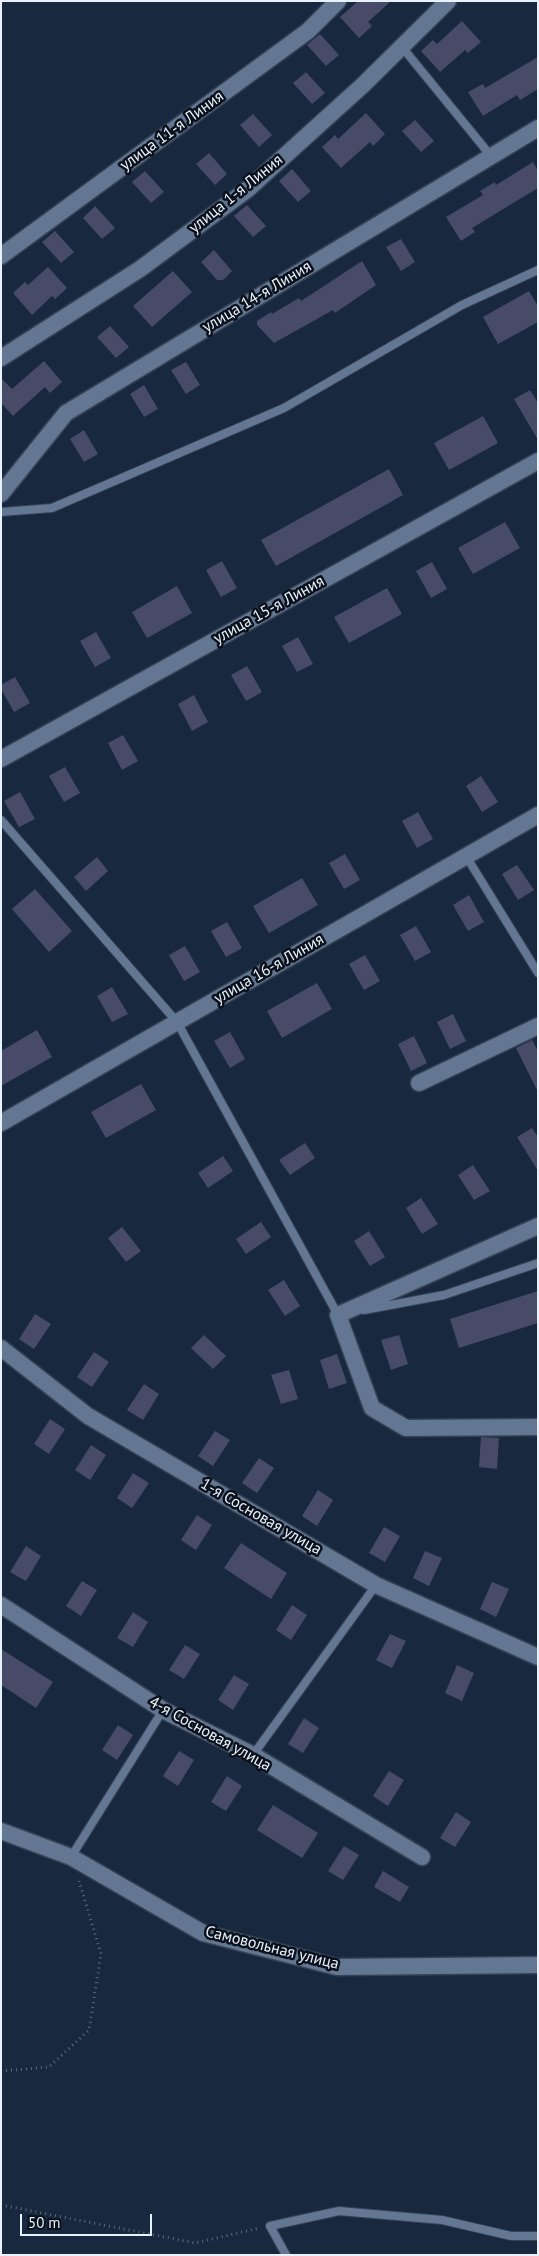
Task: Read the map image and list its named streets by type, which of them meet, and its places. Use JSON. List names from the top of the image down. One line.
{"streets":{"street":["улица 11-я Линия","улица 1-я Линия","улица 14-я Линия","улица 15-я Линия","улица 16-я Линия","1-я Сосновая улица","4-я Сосновая улица","Самовольная улица"]},"scale_bar":"50 m"}
